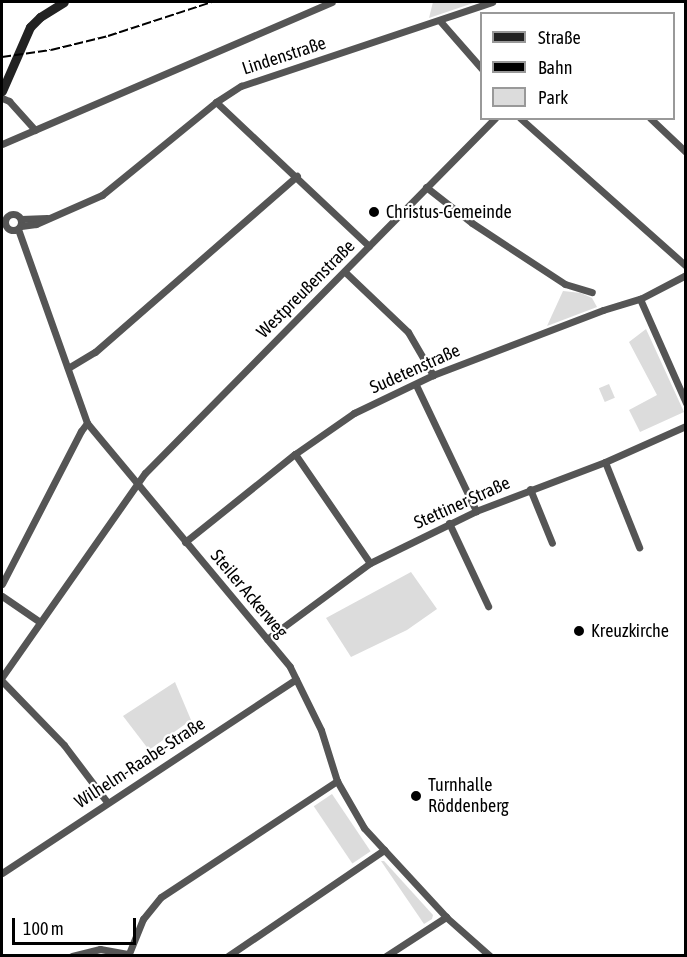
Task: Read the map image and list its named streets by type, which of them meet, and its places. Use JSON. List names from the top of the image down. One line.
{"streets":{"street":["Lindenstraße","Westpreußenstraße","Sudetenstraße","Stettiner Straße","Steiler Ackerweg","Wilhelm-Raabe-Straße"]},"crossings":[["Lindenstraße","Steiler Ackerweg"],["Westpreußenstraße","Steiler Ackerweg"],["Sudetenstraße","Steiler Ackerweg"],["Stettiner Straße","Steiler Ackerweg"],["Steiler Ackerweg","Wilhelm-Raabe-Straße"]],"places":["Christus-Gemeinde","Kreuzkirche","Turnhalle Röddenberg"],"legend":["Straße","Bahn","Park"],"scale_bar":"100 m"}
